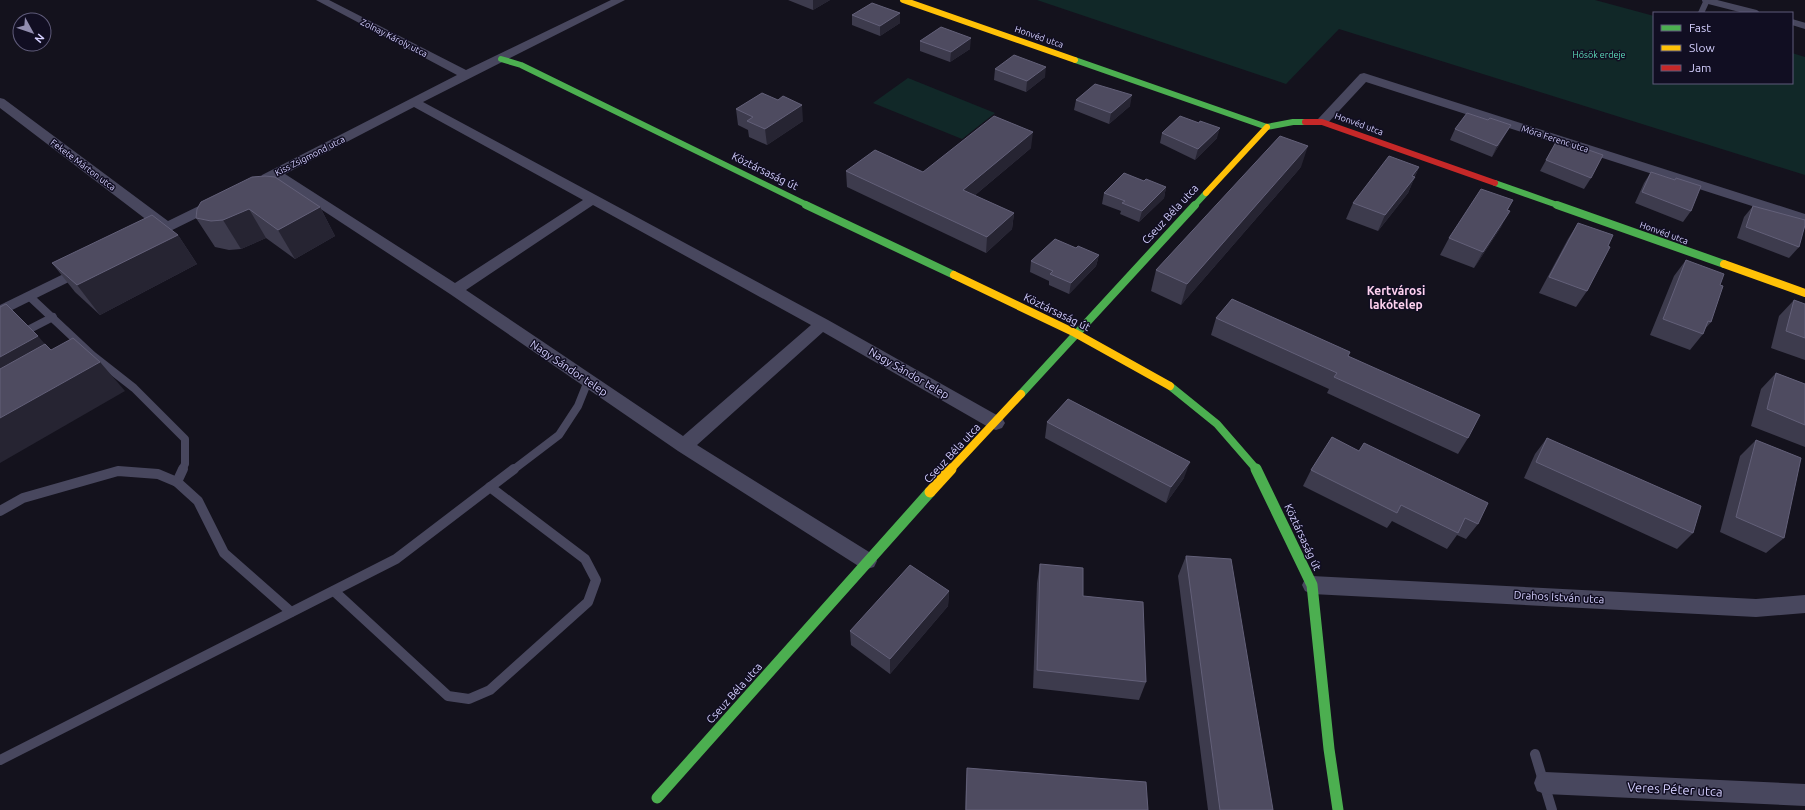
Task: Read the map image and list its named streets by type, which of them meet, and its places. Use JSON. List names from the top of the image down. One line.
{"streets":{"street":["Honvéd utca","Zolnay Károly utca","Móra Ferenc utca","Kiss Zsigmond utca","Fekete Márton utca","Köztársaság út","Cseuz Béla utca","Nagy Sándor telep","Drahos István utca","Veres Péter utca"]},"crossings":[["Honvéd utca","Móra Ferenc utca"],["Honvéd utca","Cseuz Béla utca"],["Zolnay Károly utca","Kiss Zsigmond utca"],["Kiss Zsigmond utca","Köztársaság út"],["Kiss Zsigmond utca","Nagy Sándor telep"],["Köztársaság út","Cseuz Béla utca"],["Köztársaság út","Drahos István utca"],["Cseuz Béla utca","Nagy Sándor telep"]],"districts":["Kertvárosi lakótelep"],"parks":["Hősök erdeje"],"legend":["Fast","Slow","Jam"],"north":"bottom right"}
